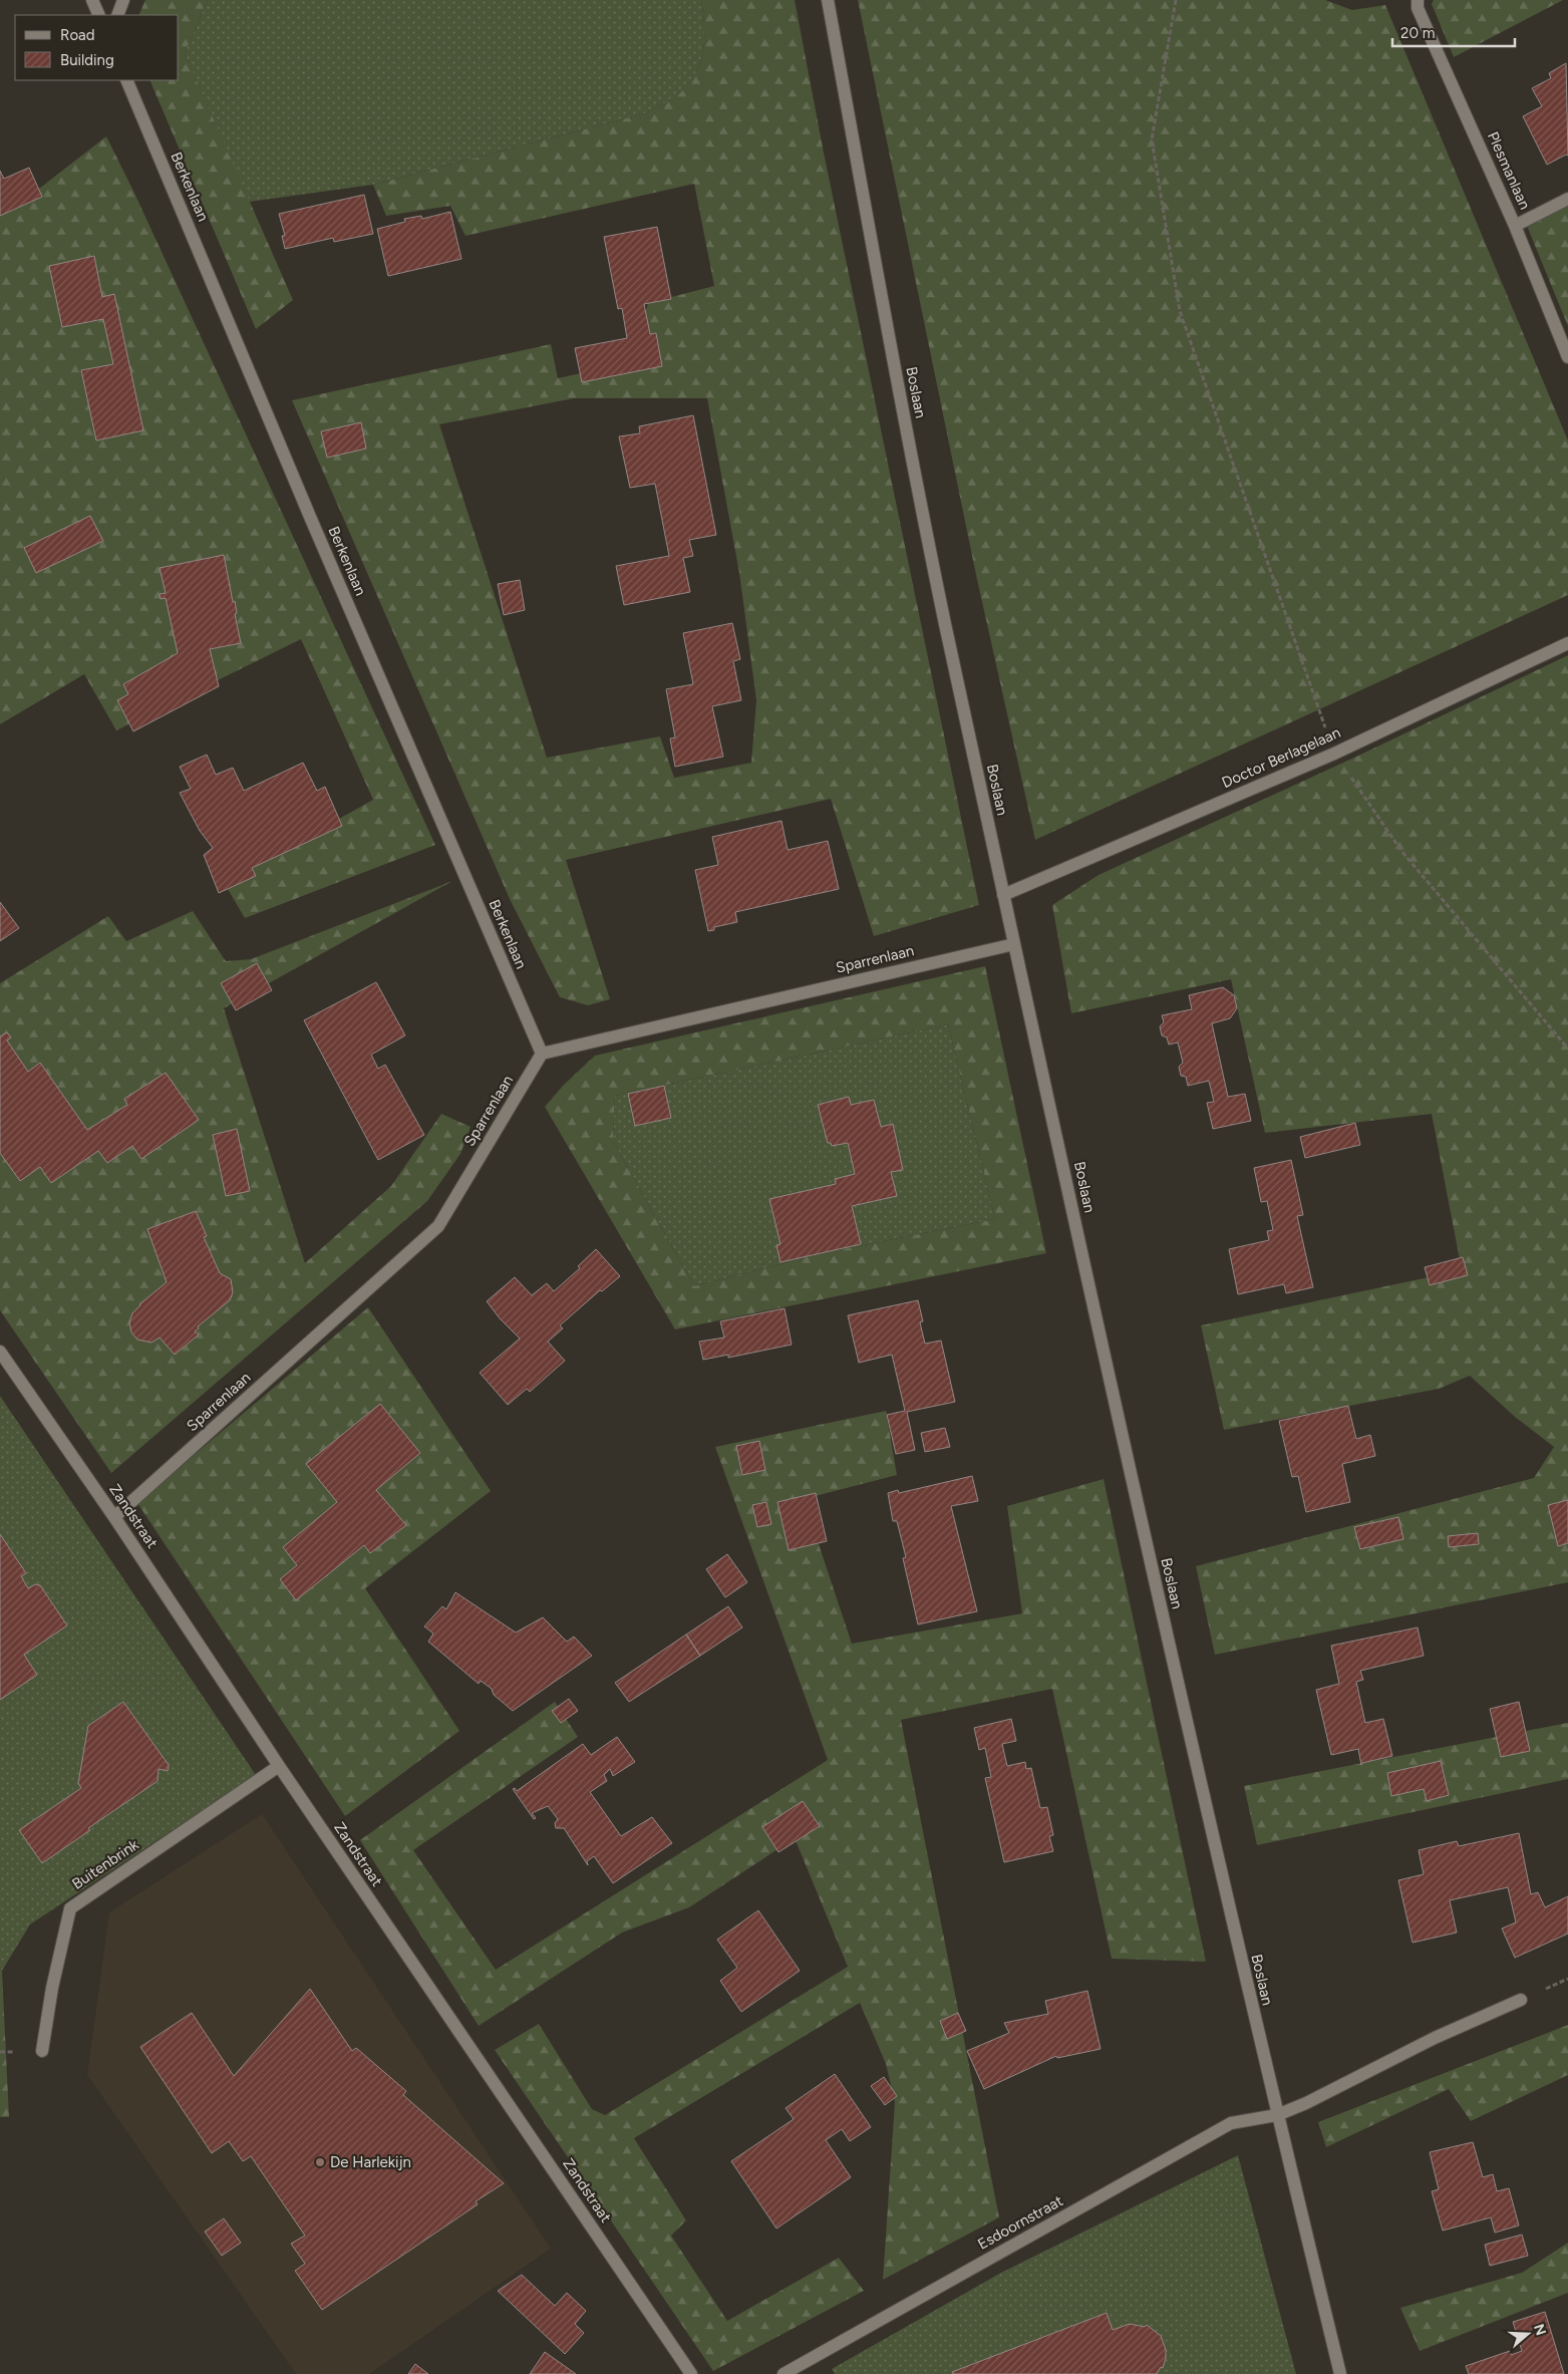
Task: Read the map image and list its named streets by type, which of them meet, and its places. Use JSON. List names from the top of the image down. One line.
{"streets":{"street":["Plesmanlaan","Berkenlaan","Boslaan","Doctor Berlagelaan","Sparrenlaan","Zandstraat","Buitenbrink","Esdoornstraat"]},"crossings":[["Berkenlaan","Sparrenlaan"],["Boslaan","Doctor Berlagelaan"],["Boslaan","Sparrenlaan"],["Boslaan","Esdoornstraat"],["Sparrenlaan","Zandstraat"],["Zandstraat","Buitenbrink"]],"places":["De Harlekijn"],"legend":["Road","Building"],"scale_bar":"20 m","north":"right"}
